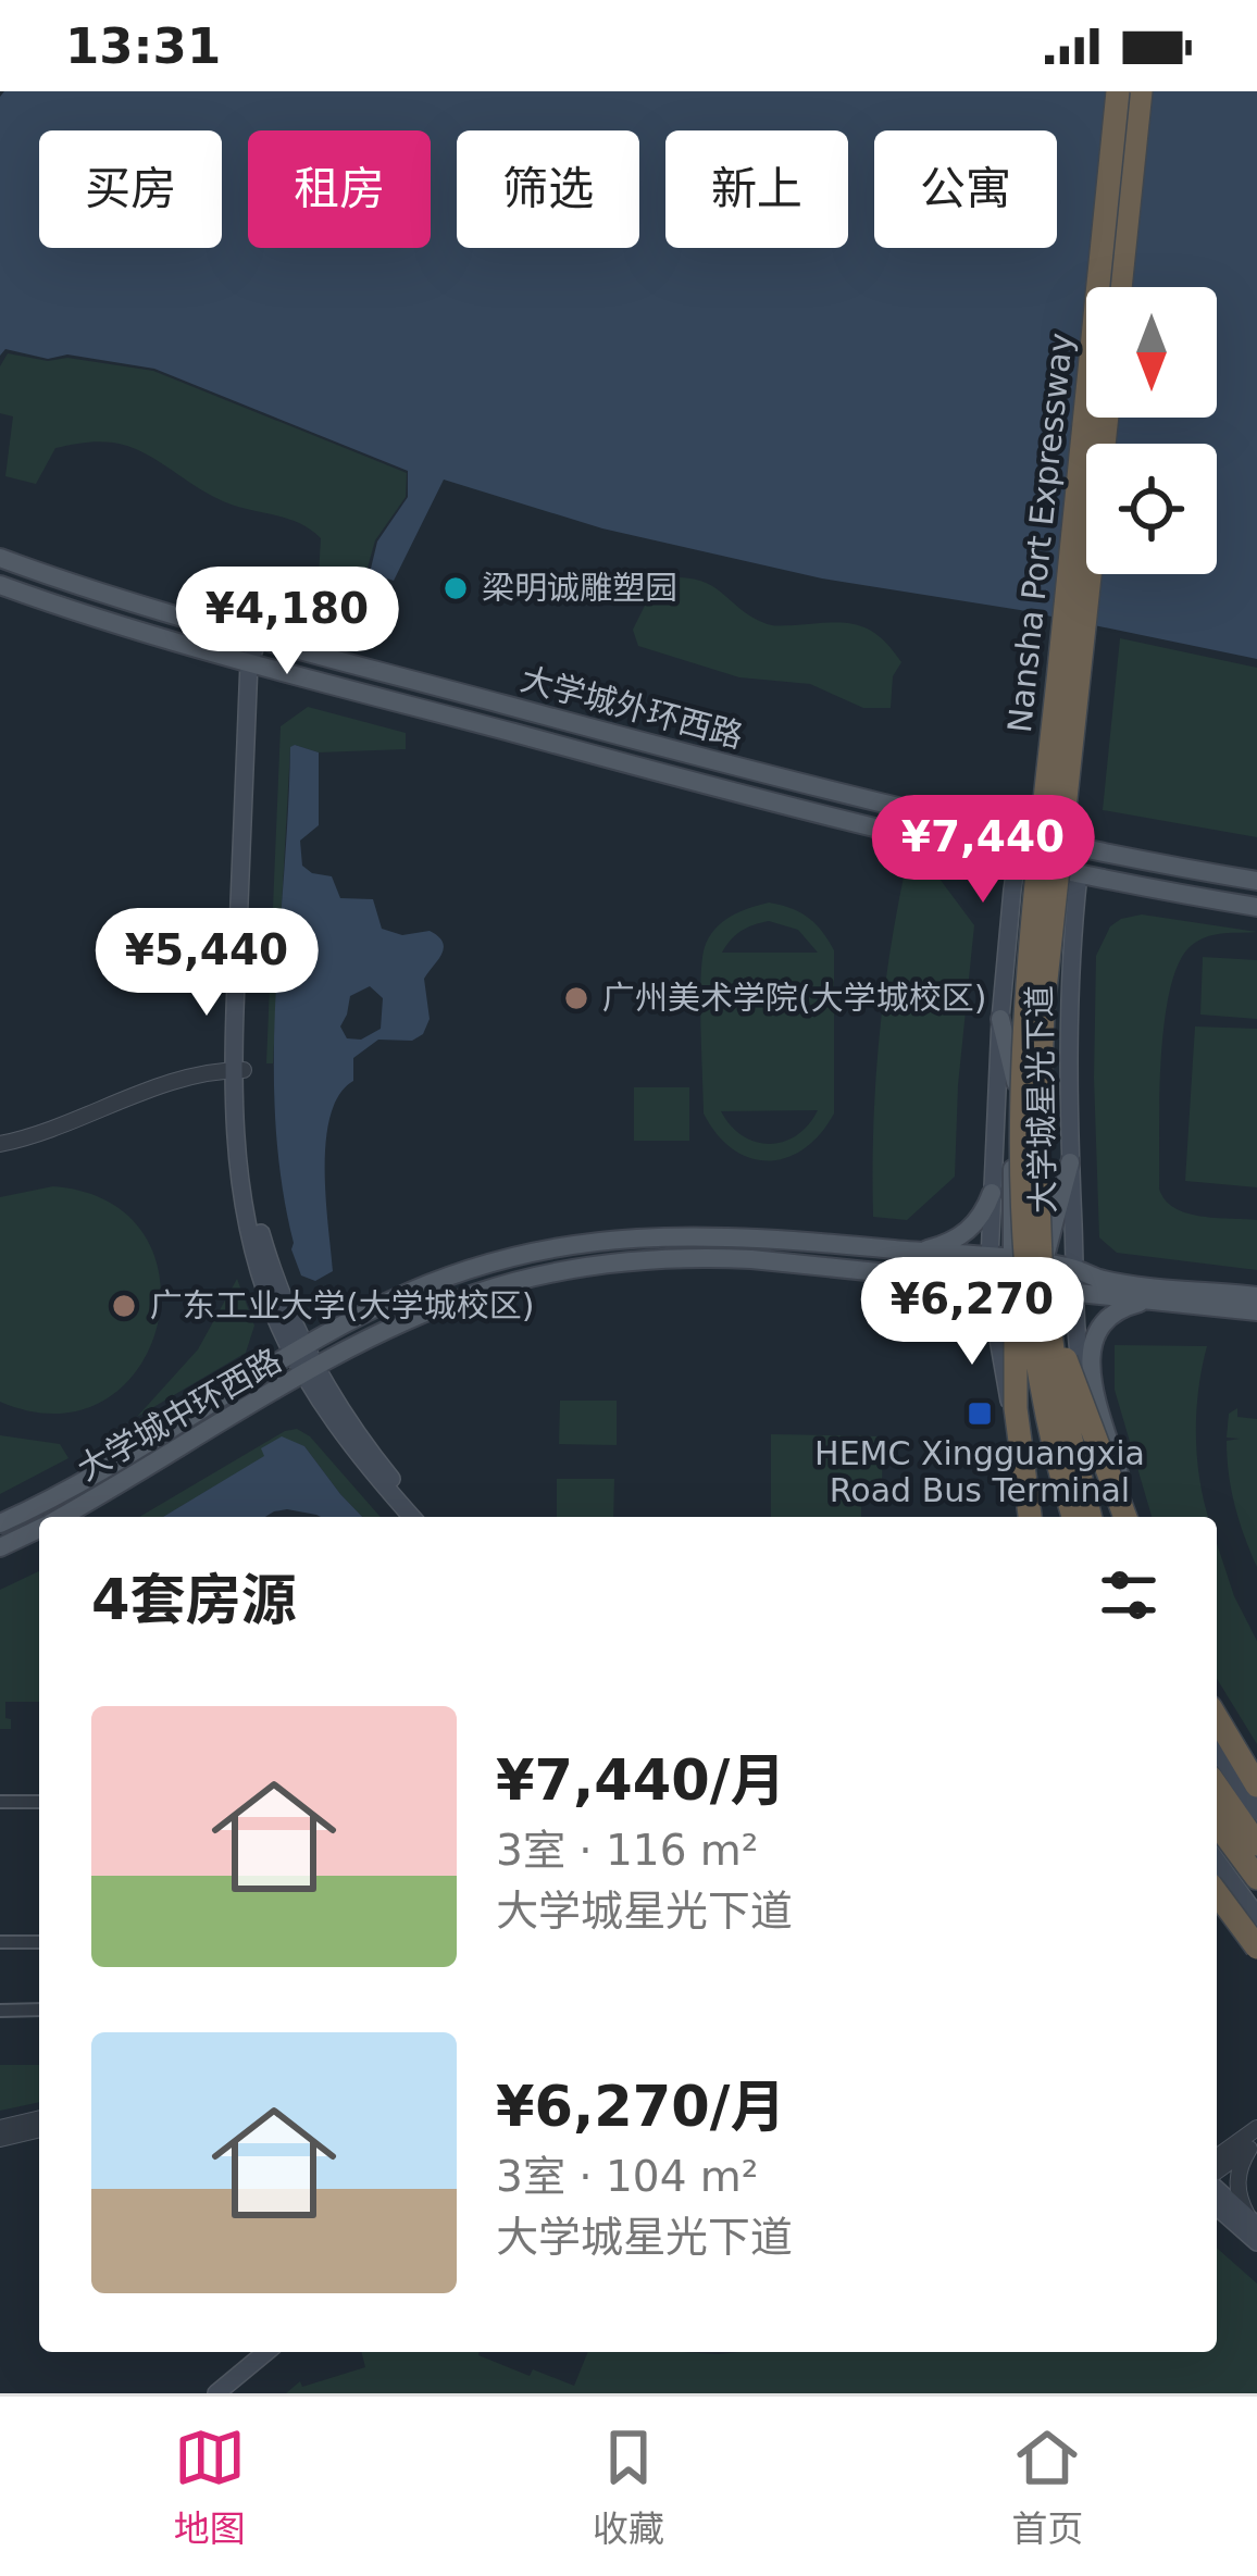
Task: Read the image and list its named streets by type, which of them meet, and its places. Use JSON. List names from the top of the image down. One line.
{"streets":{"highway":["Nansha Port Expressway"],"main road":["大学城外环西路","大学城星光下道","大学城中环西路"]},"crossings":[["Nansha Port Expressway","大学城中环西路"],["大学城外环西路","大学城星光下道"],["大学城星光下道","大学城中环西路"]],"places":{"other":["梁明诚雕塑园","广州美术学院(大学城校区)","广东工业大学(大学城校区)"],"transit":["HEMC Xingguangxia Road Bus Terminal"]},"north":"bottom","page":{"status":"13:31","chip":["买房","租房","筛选","新上","公寓"],"price":["¥4,180","¥7,440","¥5,440","¥6,270"],"heading":"4套房源","list":[{"name":"¥7,440/月","note":"3室 · 116 m² · 大学城星光下道"},{"name":"¥6,270/月","note":"3室 · 104 m² · 大学城星光下道"}],"tabs":["地图","收藏","首页"]}}
